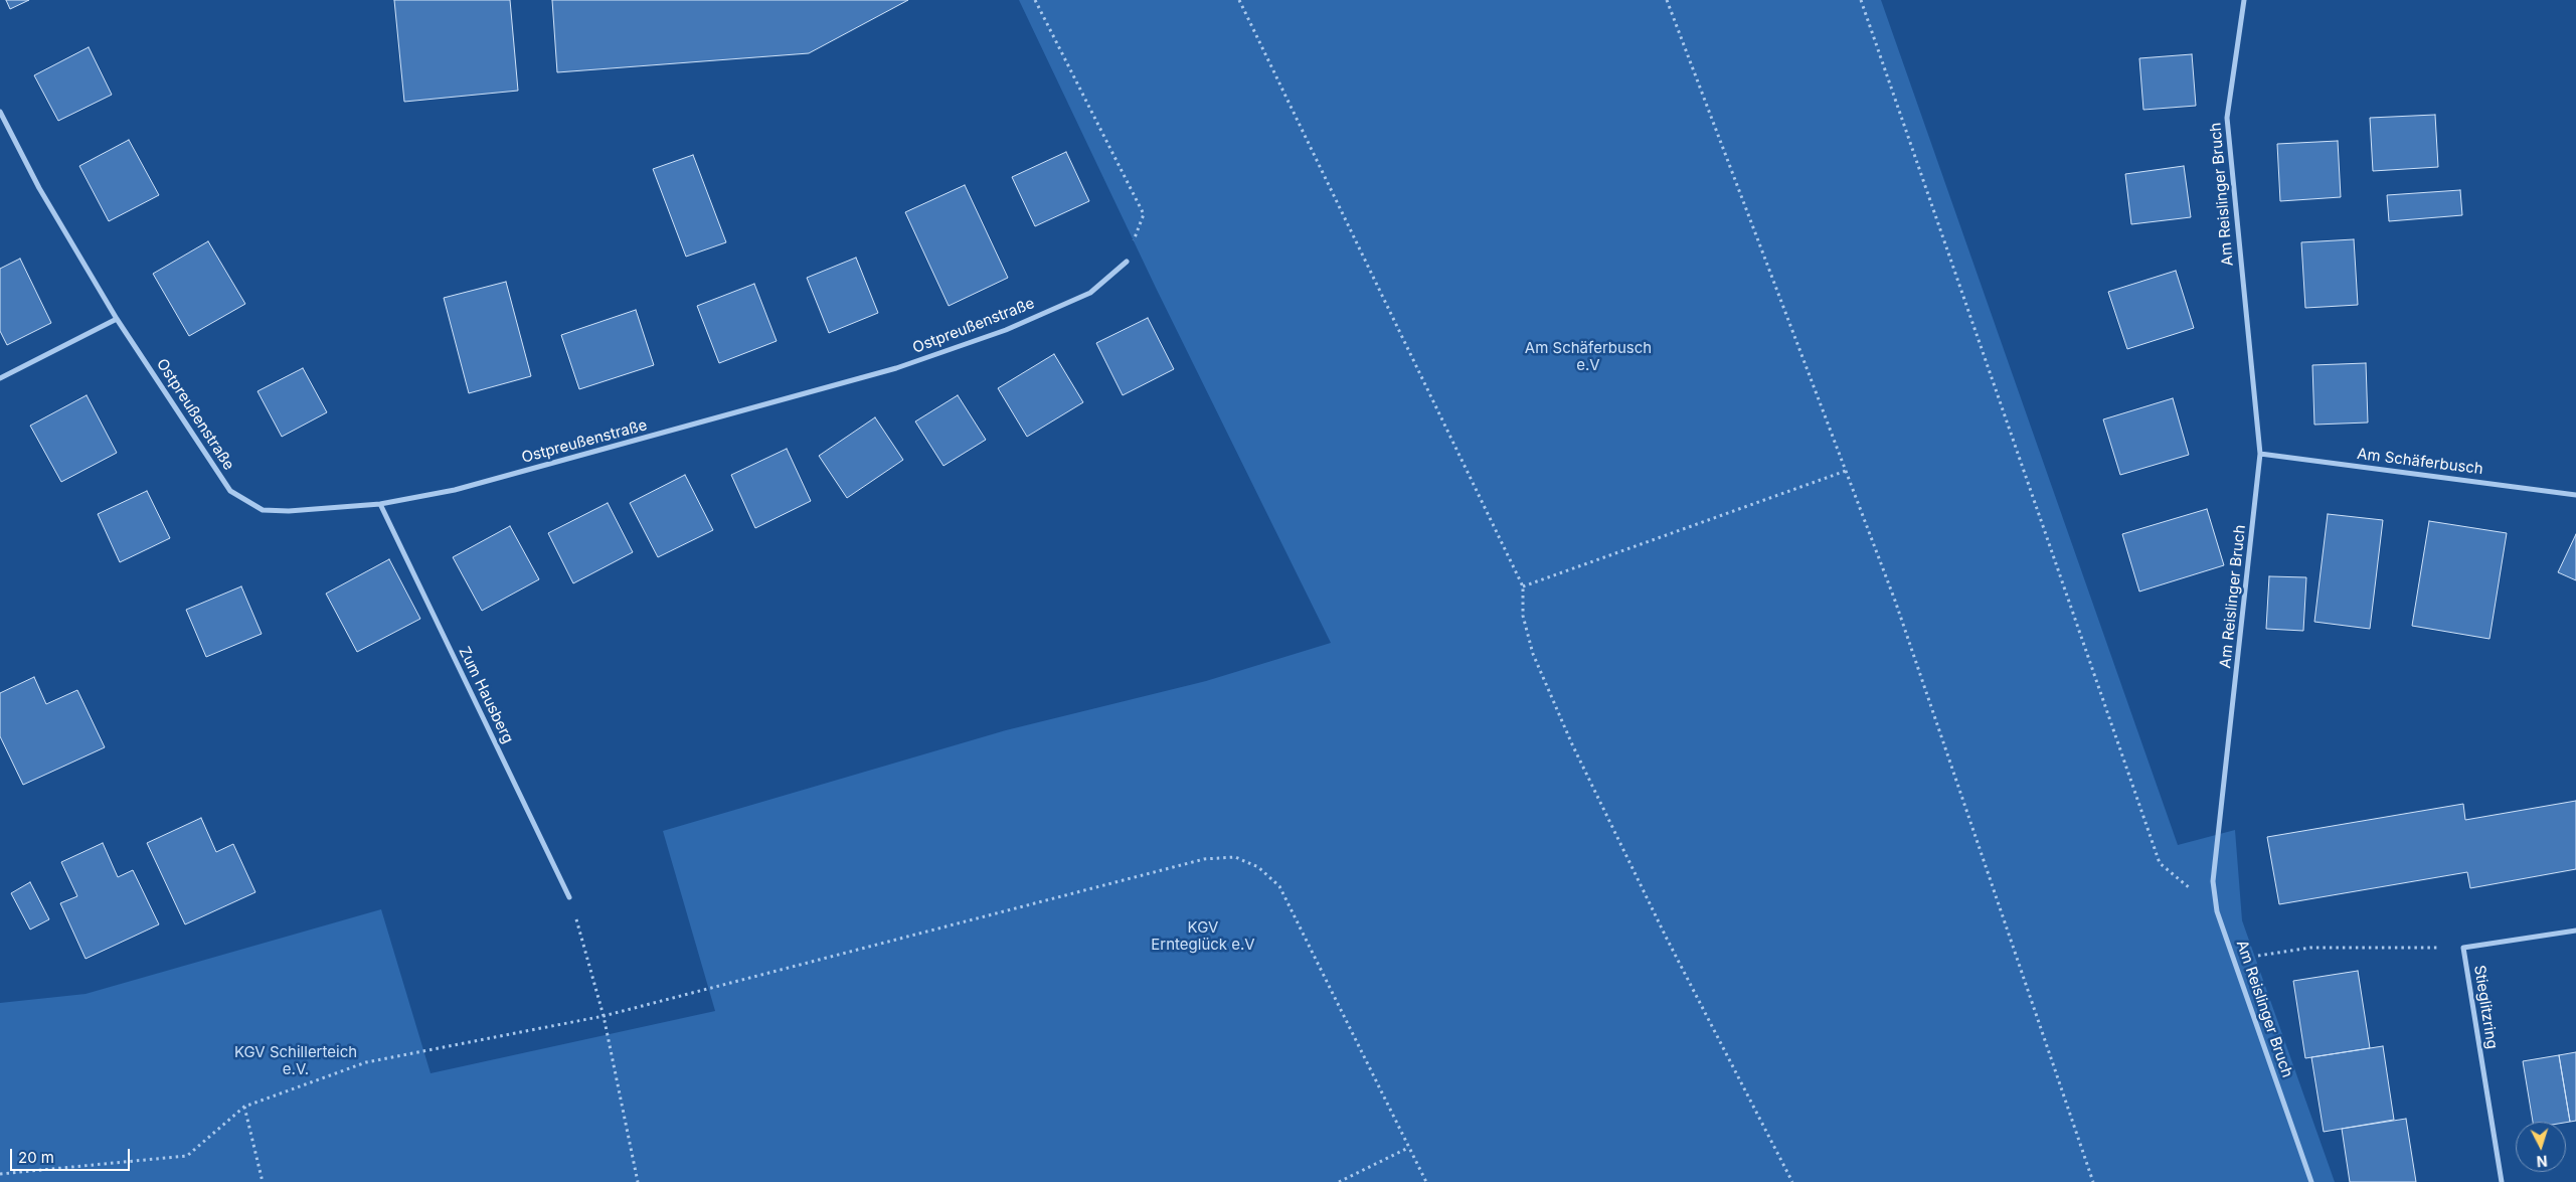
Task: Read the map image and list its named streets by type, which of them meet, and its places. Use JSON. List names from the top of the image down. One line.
{"streets":{"street":["Am Reislinger Bruch","Ostpreußenstraße","Am Schäferbusch","Zum Hausberg","Stieglitzring"]},"crossings":[["Am Reislinger Bruch","Am Schäferbusch"],["Ostpreußenstraße","Zum Hausberg"]],"parks":["Am Schäferbusch e.V","KGV Ernteglück e.V","KGV Schillerteich e.V."],"scale_bar":"20 m","north":"bottom"}
